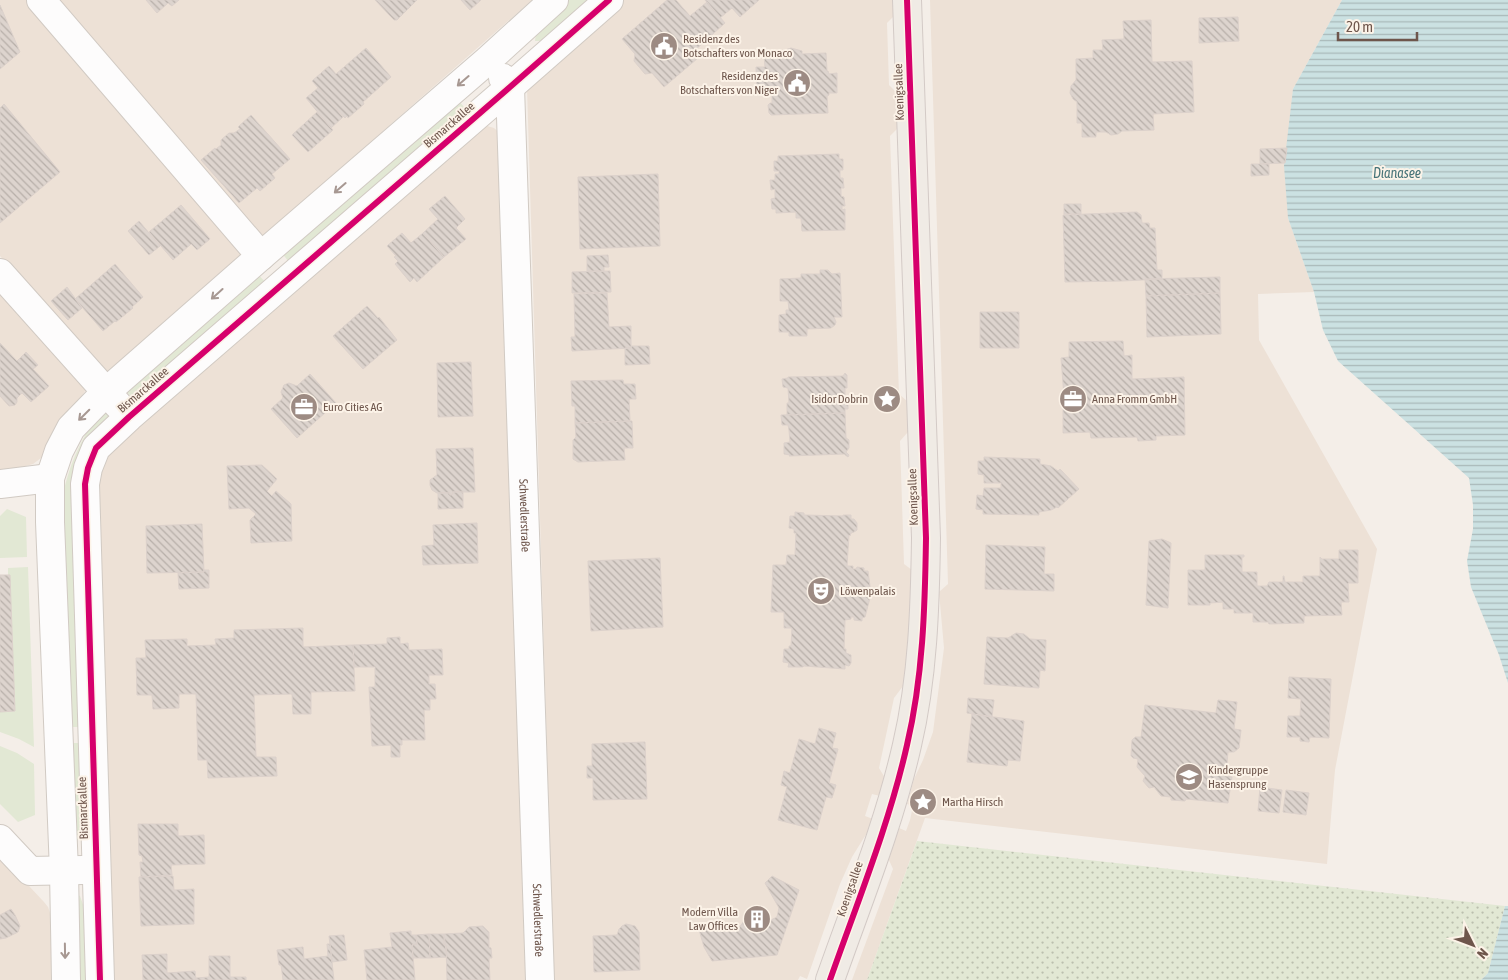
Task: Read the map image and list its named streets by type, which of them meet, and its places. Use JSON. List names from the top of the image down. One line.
{"streets":{"main road":["Koenigsallee"],"street":["Bismarckallee","Schwedlerstraße"]},"crossings":[["Bismarckallee","Schwedlerstraße"]],"water":["Dianasee"],"places":{"public building":["Residenz des Botschafters von Monaco","Residenz des Botschafters von Niger"],"place":["Isidor Dobrin","Martha Hirsch"],"office":["Anna Fromm GmbH","Euro Cities AG"],"theatre":["Löwenpalais"],"school or university":["Kindergruppe Hasensprung"],"building":["Modern Villa Law Offices"]},"scale_bar":"20 m","north":"bottom right"}
